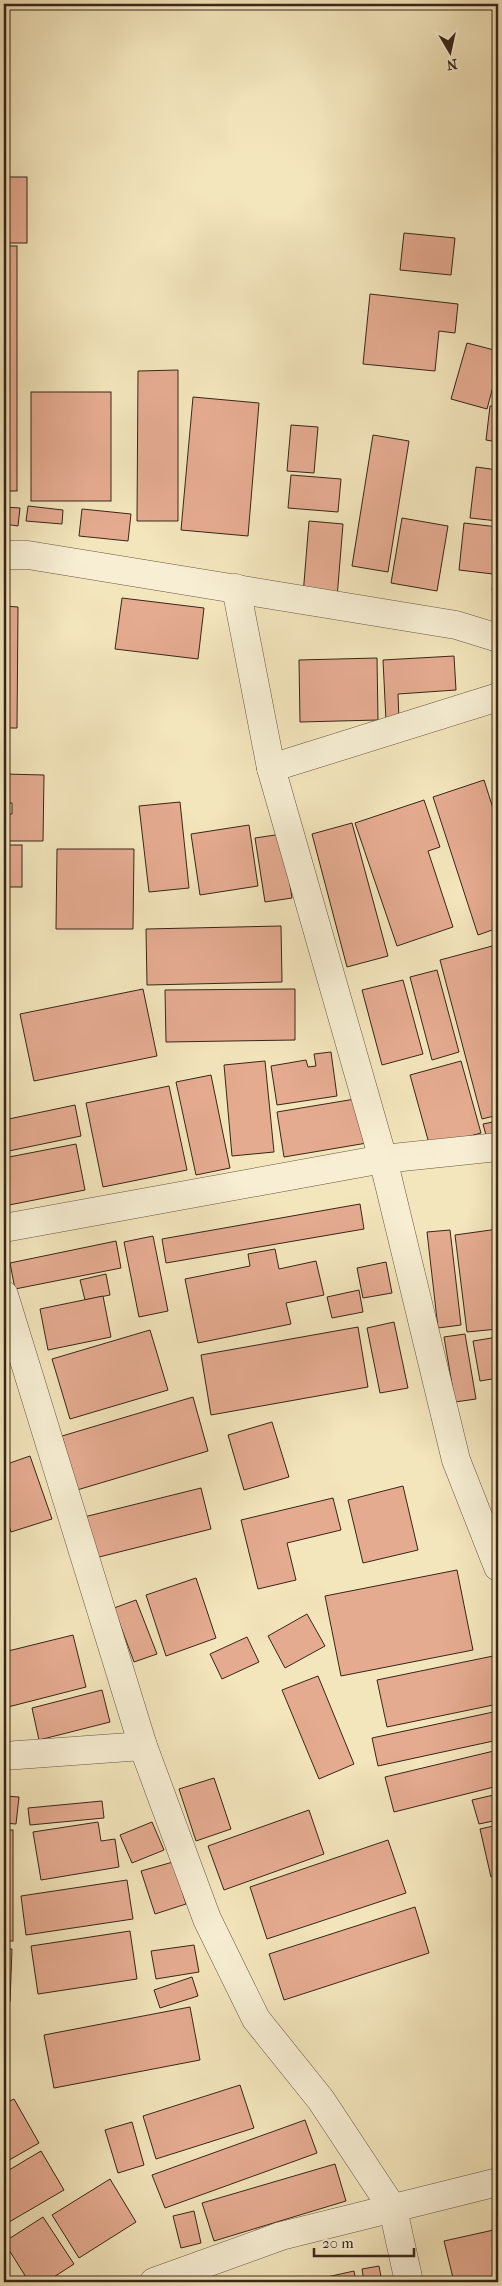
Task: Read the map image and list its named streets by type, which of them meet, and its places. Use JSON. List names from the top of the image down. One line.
{"scale_bar":"20 m","north":"bottom"}
